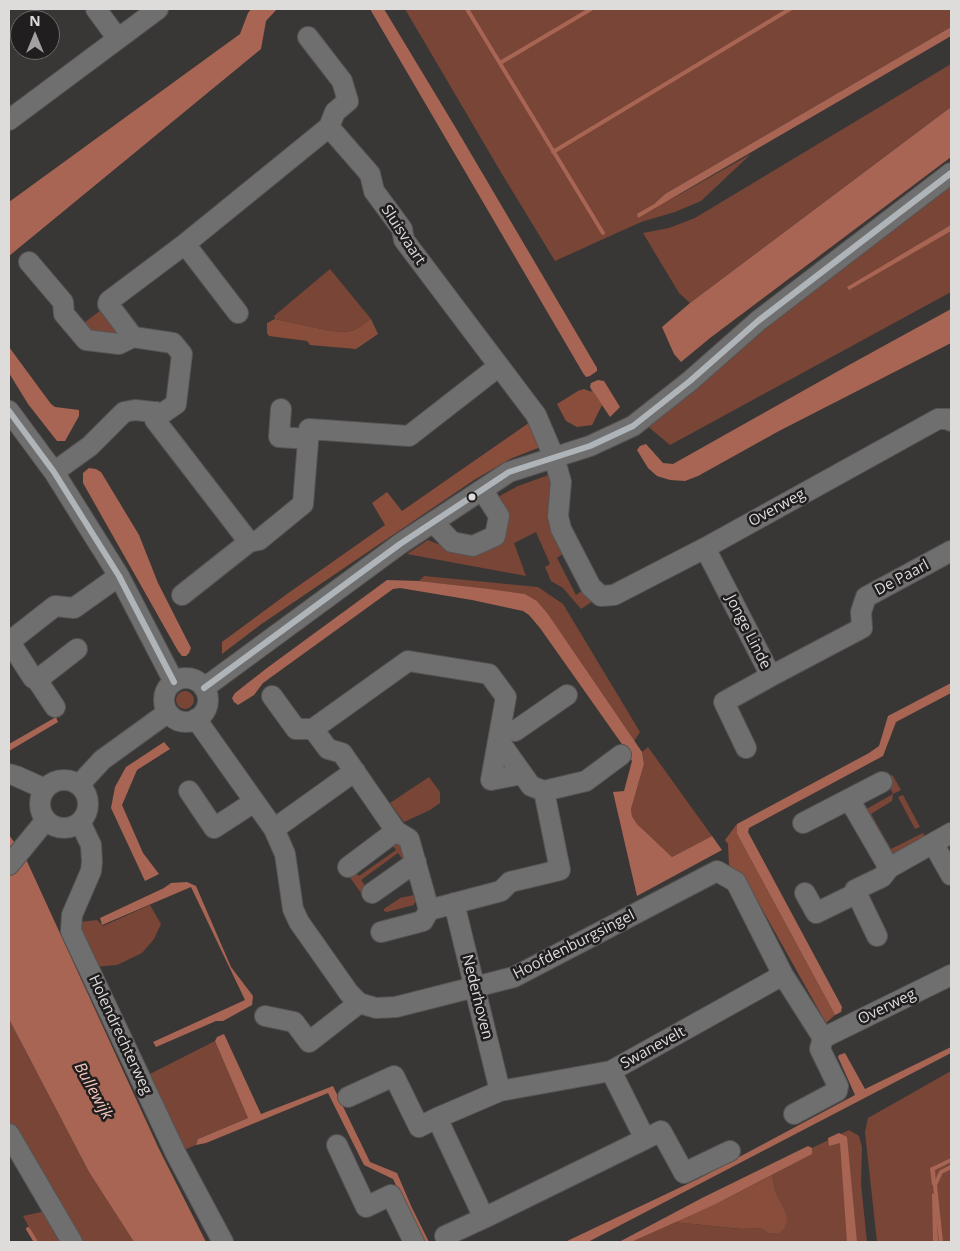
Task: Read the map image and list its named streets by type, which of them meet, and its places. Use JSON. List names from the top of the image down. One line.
{"streets":{"street":["Sluisvaart","Overweg","De Paarl","Jonge Linde","Hoofdenburgsingel","Nederhoven","Holendrechterweg","Swanevelt"]},"crossings":[["Sluisvaart","Overweg"],["Overweg","Jonge Linde"],["Overweg","Hoofdenburgsingel"],["De Paarl","Jonge Linde"],["Hoofdenburgsingel","Nederhoven"],["Hoofdenburgsingel","Swanevelt"]],"water":["Bullewijk"],"north":"top"}
